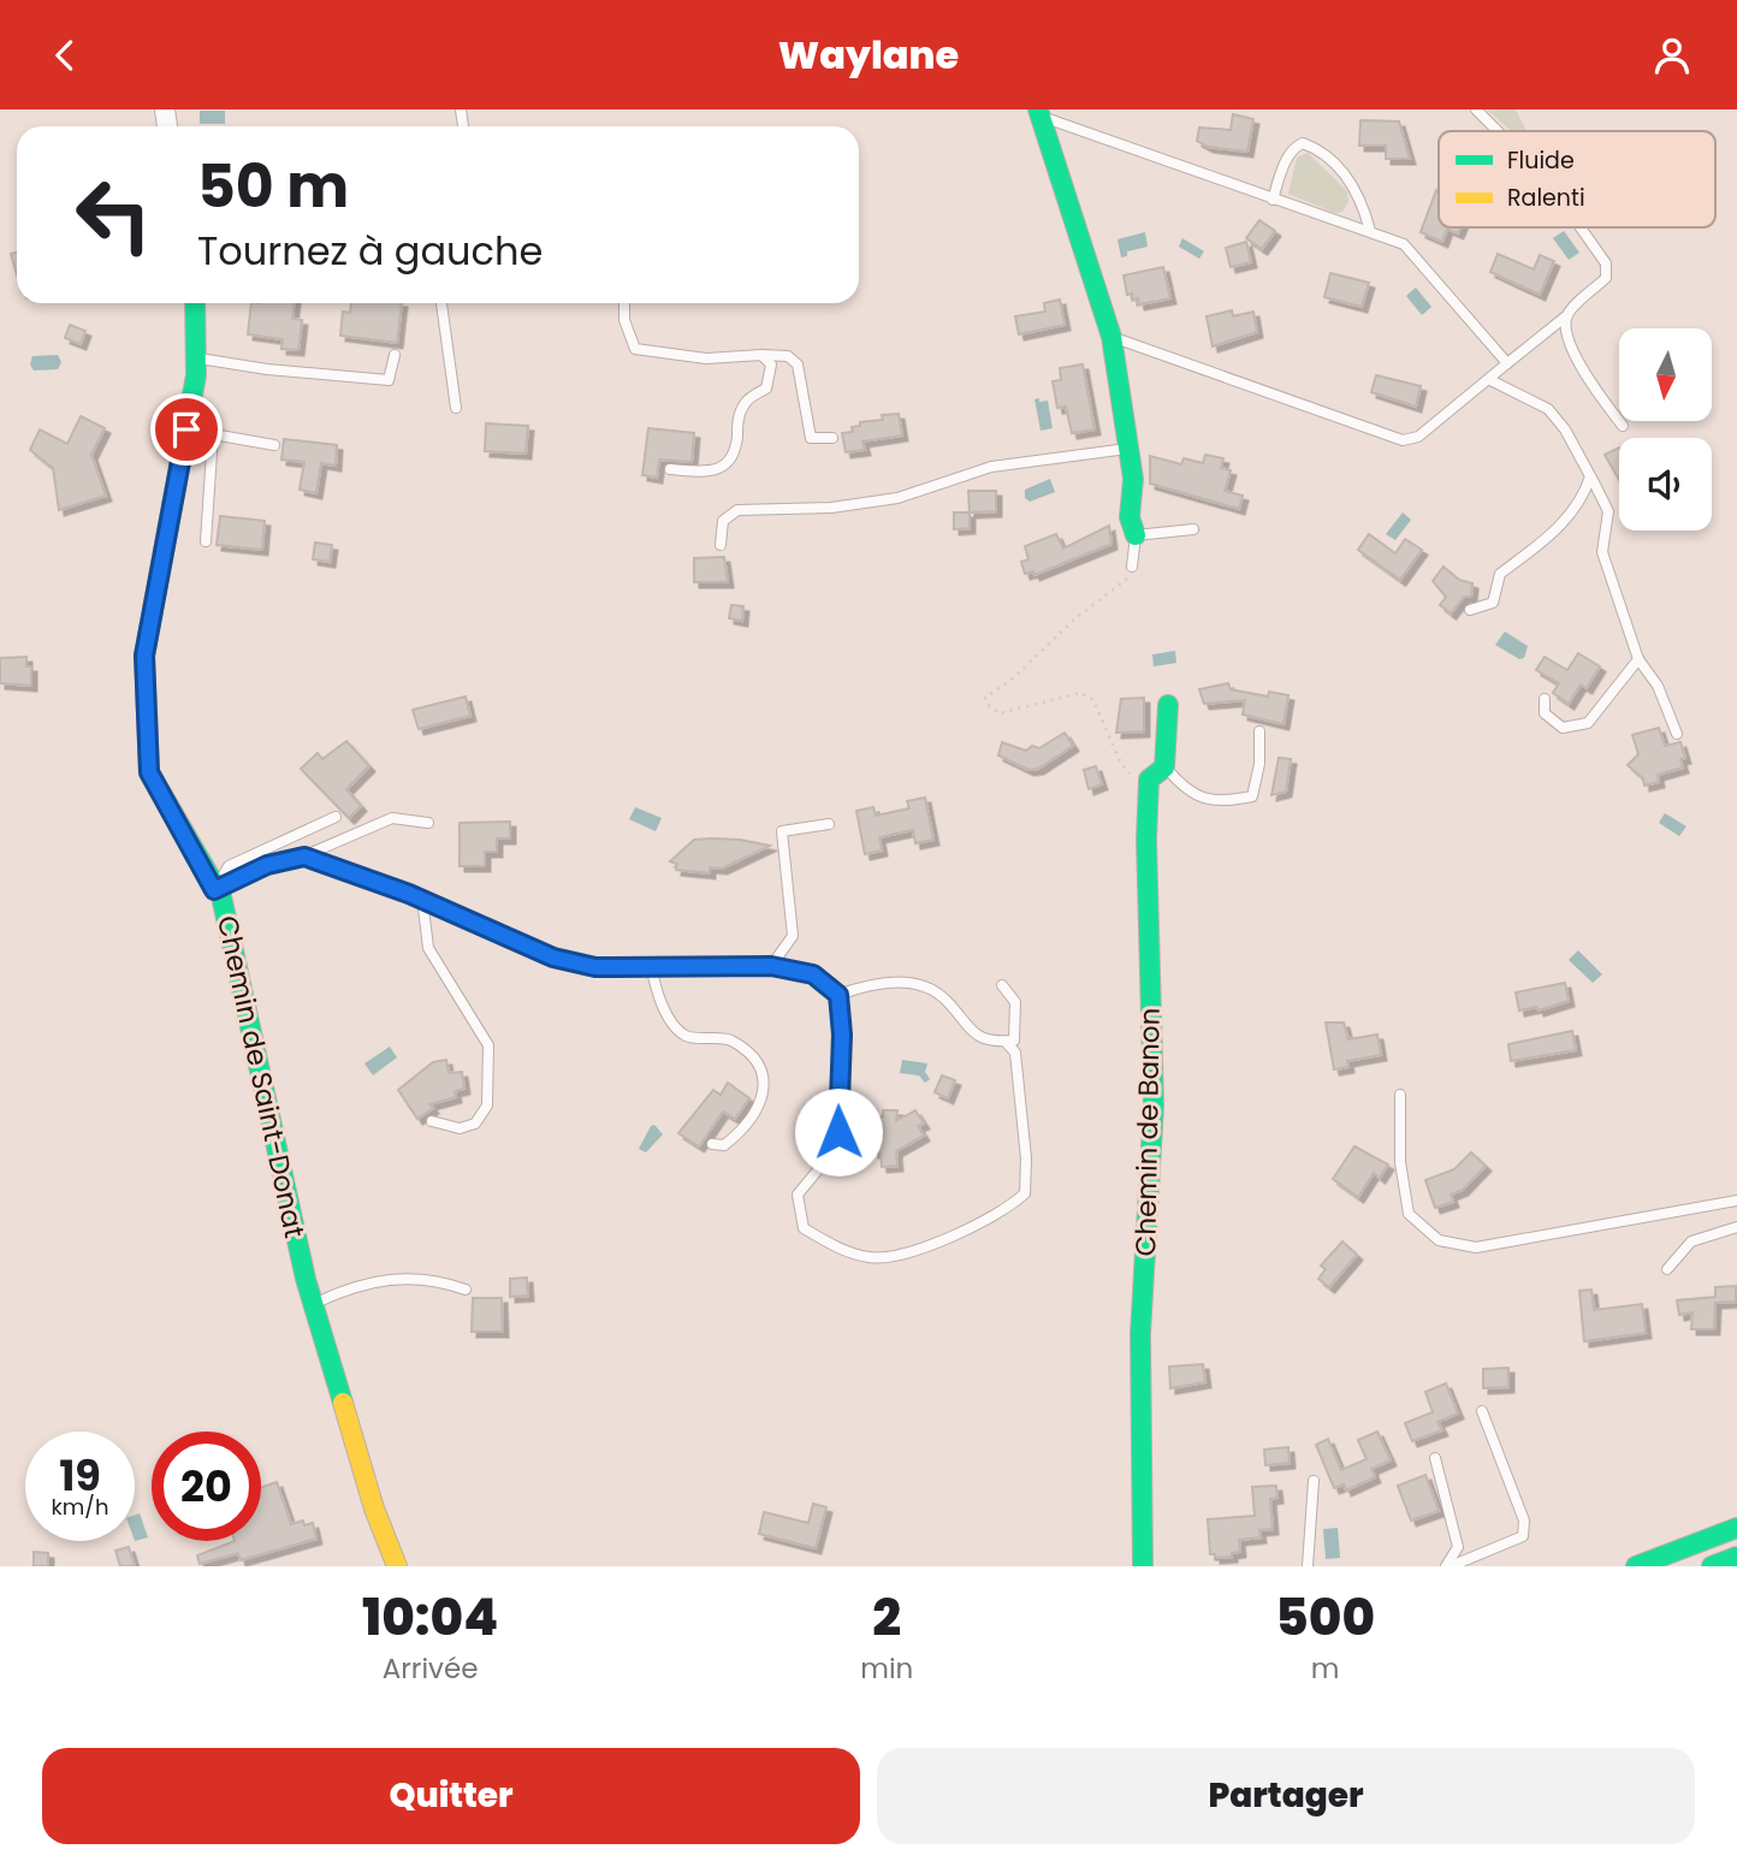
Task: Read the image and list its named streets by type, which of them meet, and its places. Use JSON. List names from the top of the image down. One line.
{"streets":{"main road":["Chemin de Saint-Donat","Chemin de Banon"]},"legend":["Fluide","Ralenti"],"north":"bottom","page":{"header":"Waylane","turn":["50 m","Tournez à gauche"],"speed":"19 km/h","limit":"20","eta":["10:04","Arrivée","2","min","500","m"],"buttons":["Quitter","Partager"]}}
